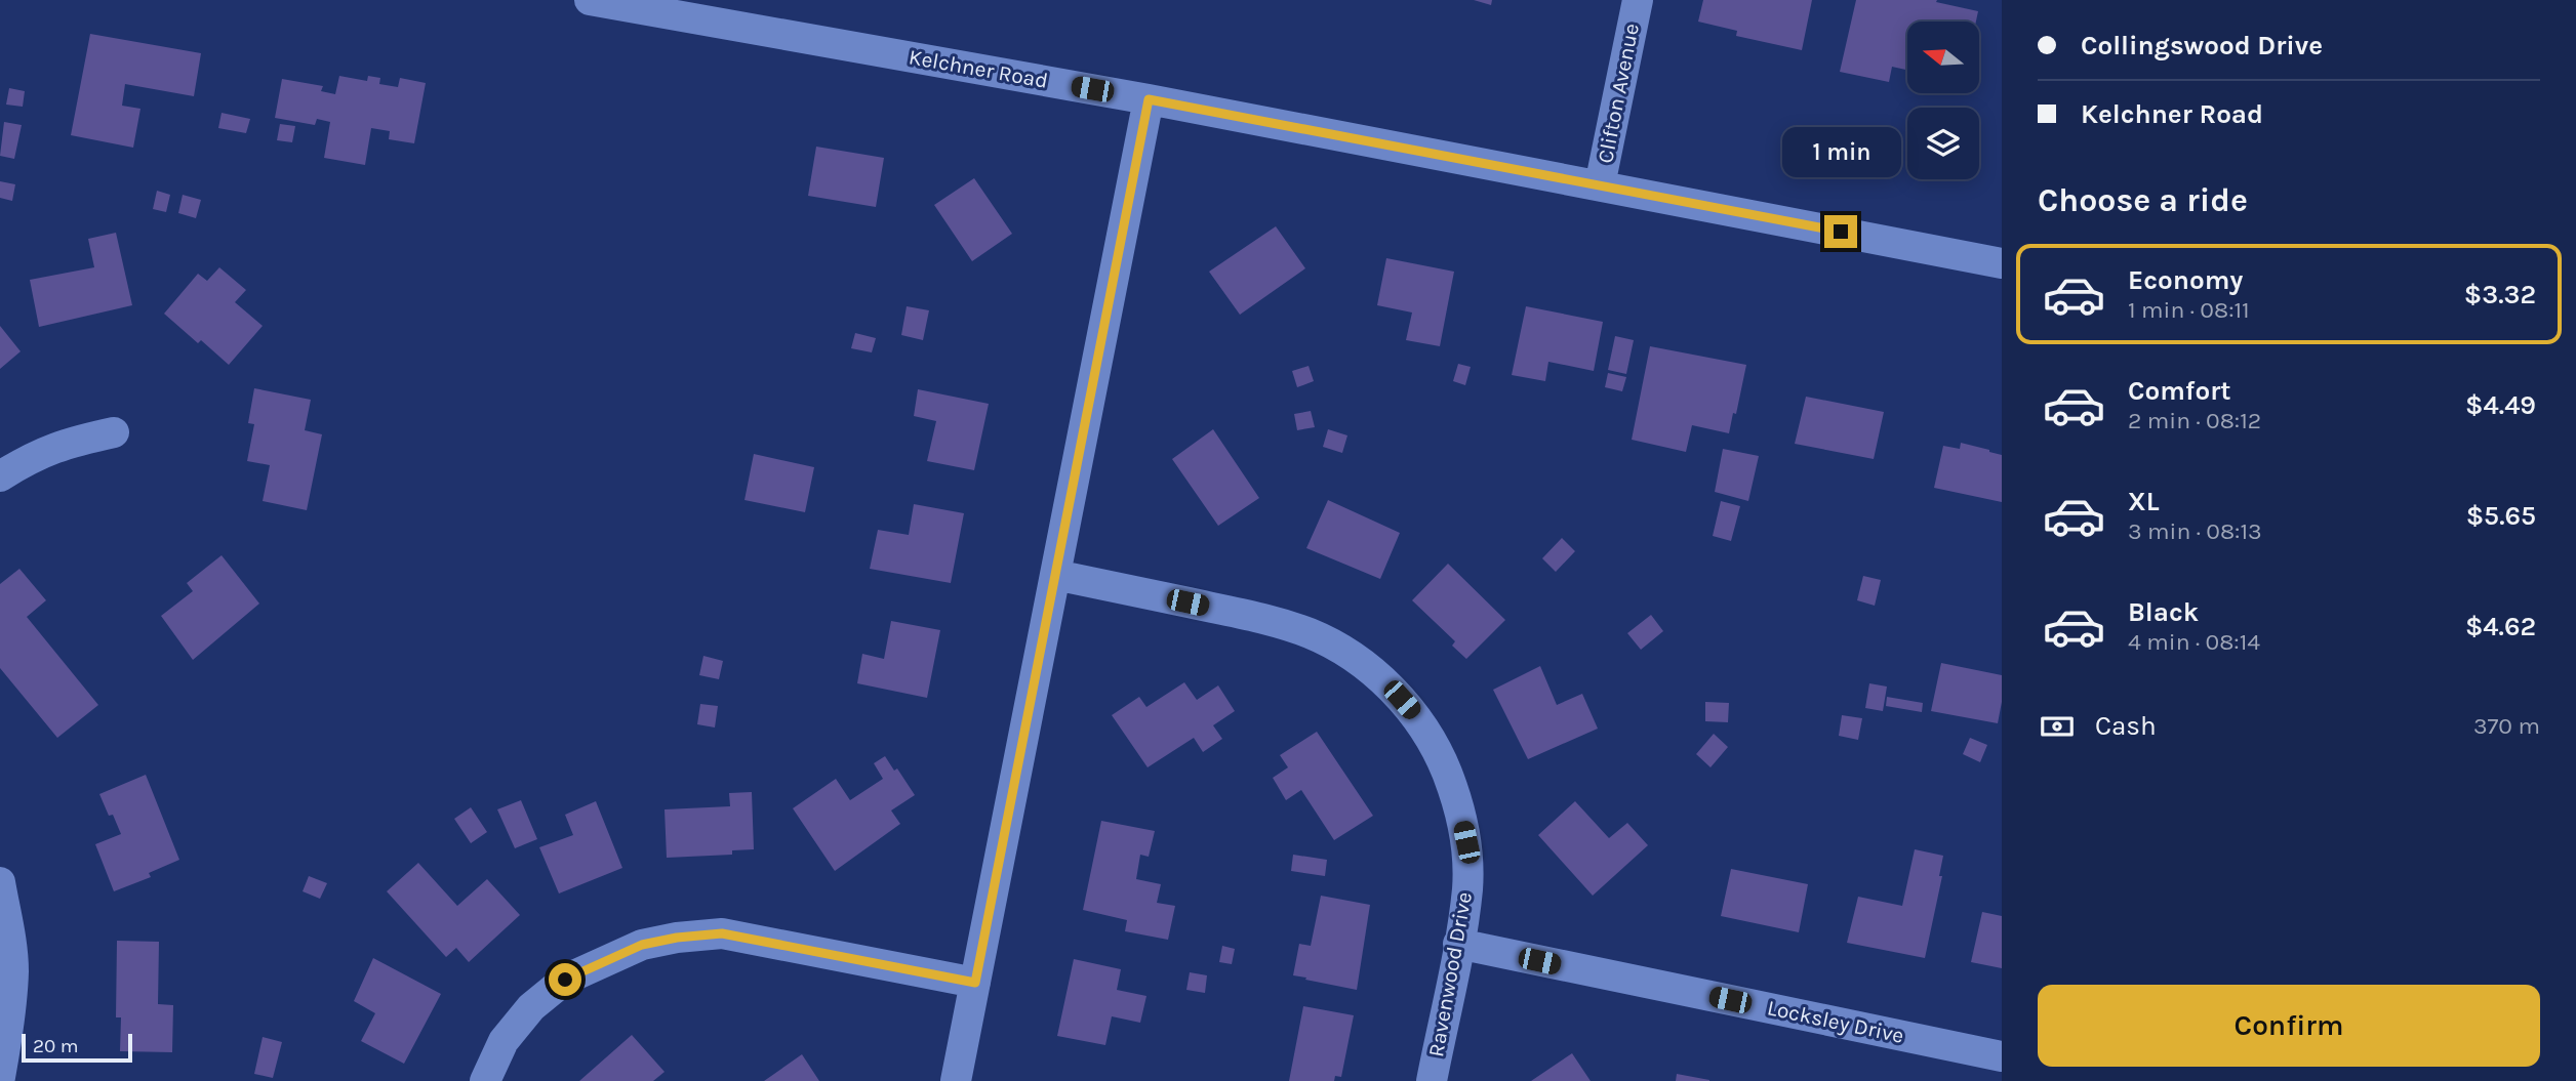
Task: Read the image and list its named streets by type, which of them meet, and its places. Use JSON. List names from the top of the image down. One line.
{"streets":{"street":["Kelchner Road","Clifton Avenue","Ravenwood Drive","Locksley Drive"]},"crossings":[["Kelchner Road","Clifton Avenue"],["Ravenwood Drive","Locksley Drive"]],"scale_bar":"20 m","north":"left","page":{"banner":["Collingswood Drive","Kelchner Road"],"bubble":"1 min","heading":"Choose a ride","list":[{"name":"Economy","note":"1 min · 08:11","value":"$3.32"},{"name":"Comfort","note":"2 min · 08:12","value":"$4.49"},{"name":"XL","note":"3 min · 08:13","value":"$5.65"},{"name":"Black","note":"4 min · 08:14","value":"$4.62"}],"pay":["Cash","370 m"],"buttons":"Confirm","scale":"20 m"}}
